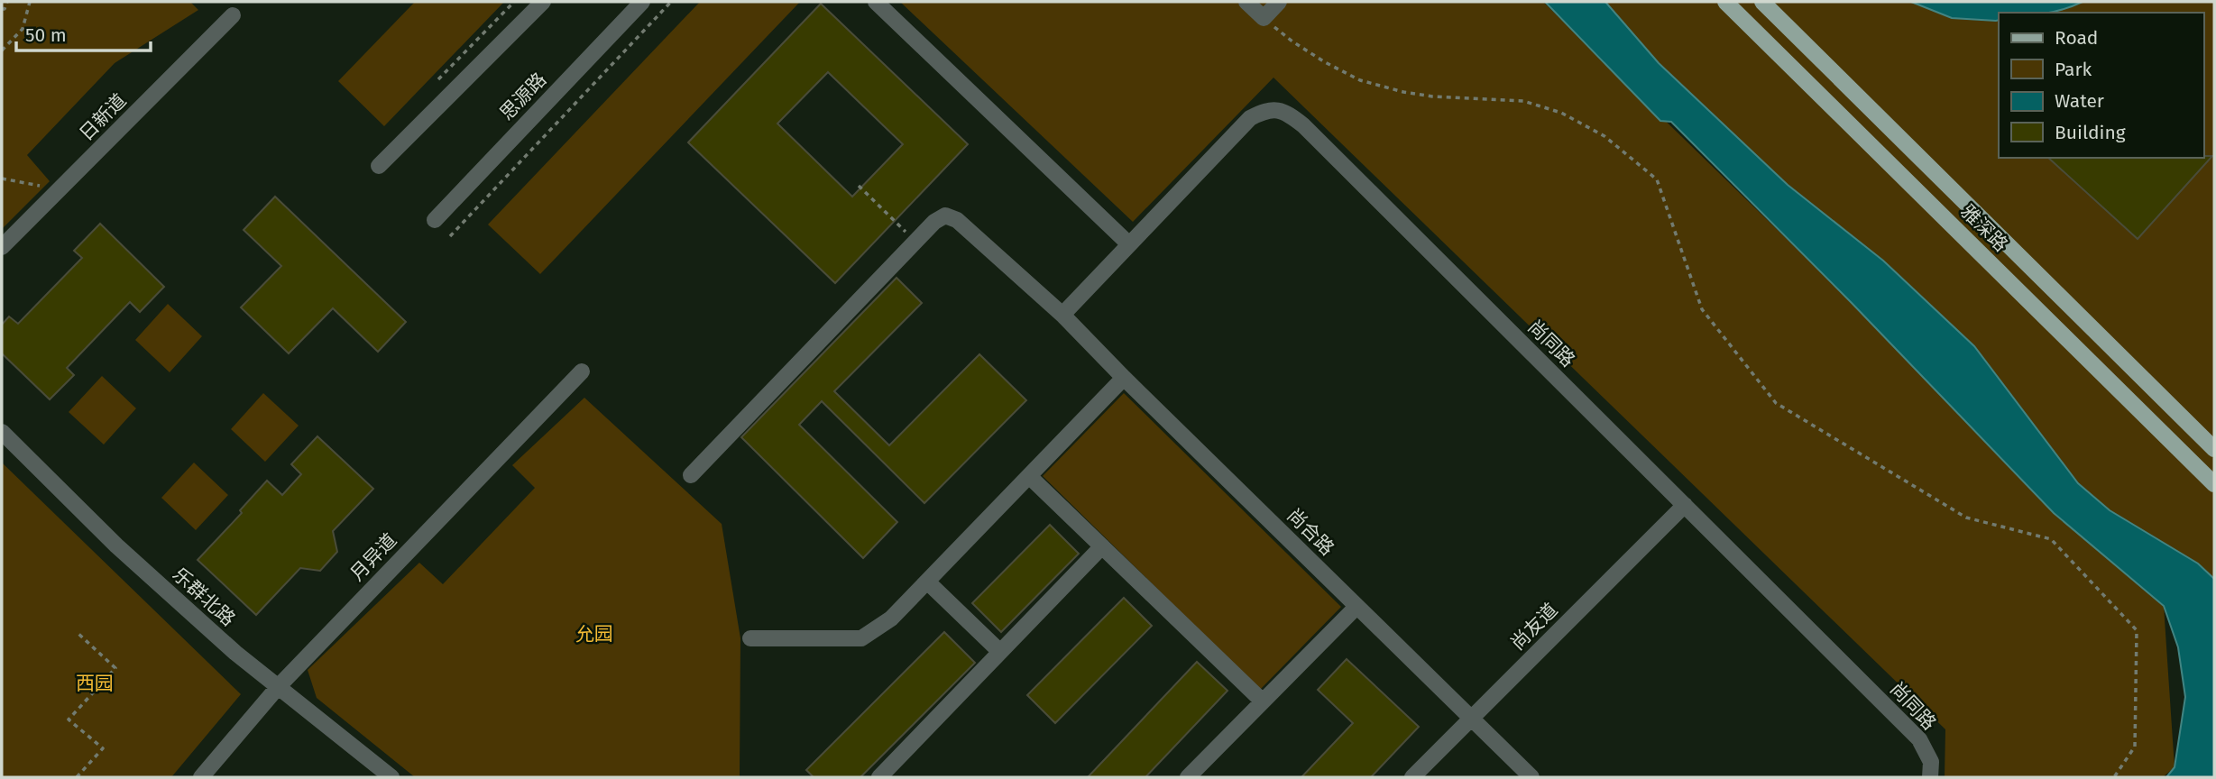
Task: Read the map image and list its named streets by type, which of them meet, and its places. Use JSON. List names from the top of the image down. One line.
{"streets":{"main road":["雅深路"],"street":["思源路","日新道","尚同路","尚合路","月异道","乐群北路","尚友道"]},"crossings":[["尚同路","尚合路"],["尚同路","尚友道"],["尚合路","尚友道"],["月异道","乐群北路"]],"parks":["允园","西园"],"legend":["Road","Park","Water","Building"],"scale_bar":"50 m"}
